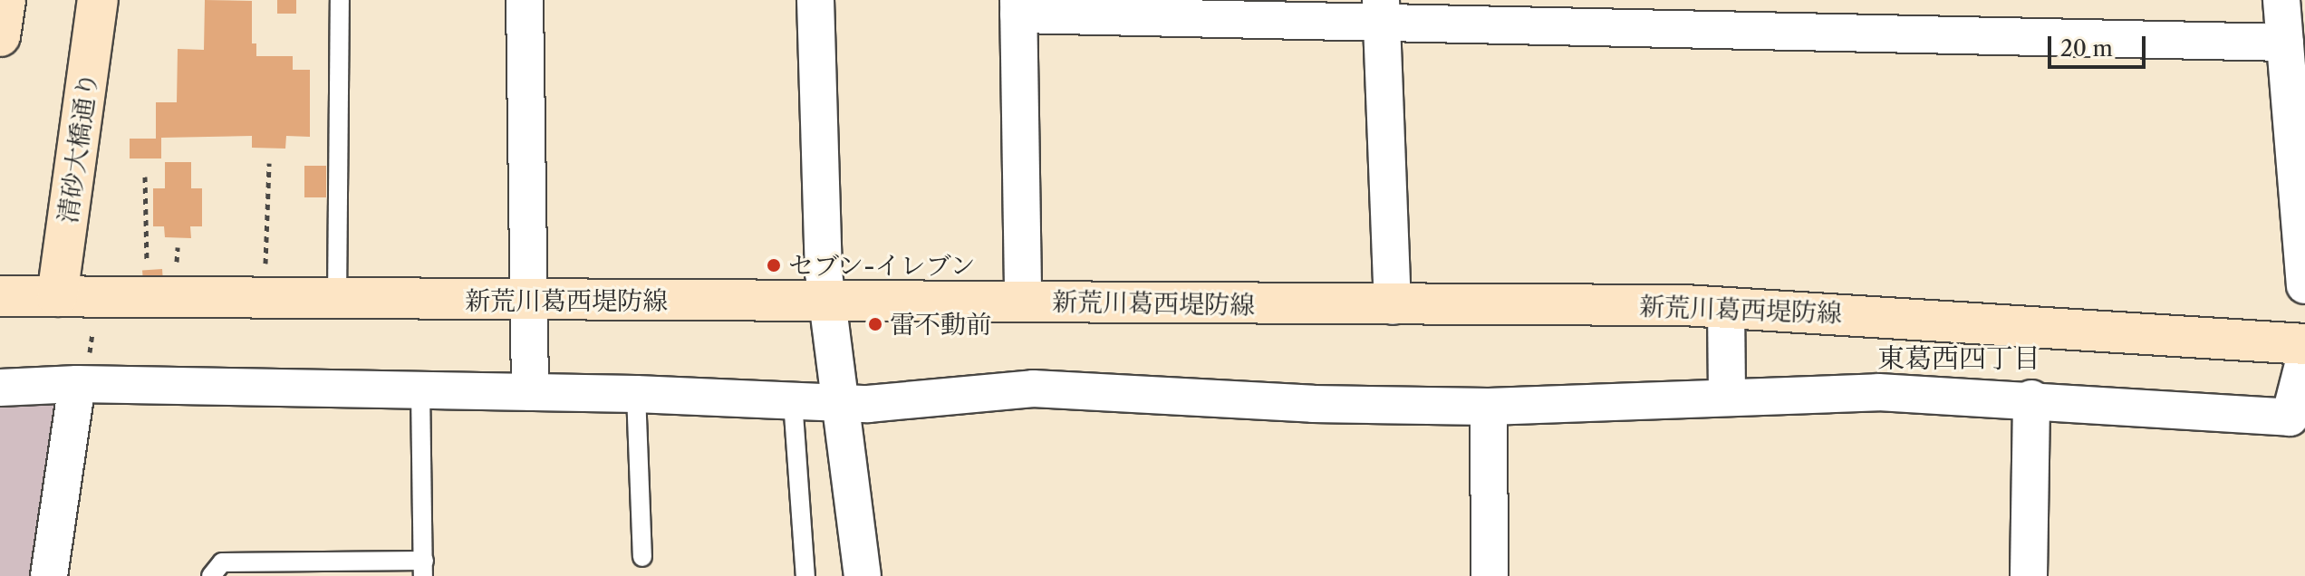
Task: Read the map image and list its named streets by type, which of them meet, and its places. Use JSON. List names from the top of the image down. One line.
{"streets":{"main road":["清砂大橋通り","新荒川葛西堤防線"]},"crossings":[["清砂大橋通り","新荒川葛西堤防線"]],"districts":["東葛西四丁目"],"places":["セブン-イレブン","雷不動前"],"scale_bar":"20 m"}
